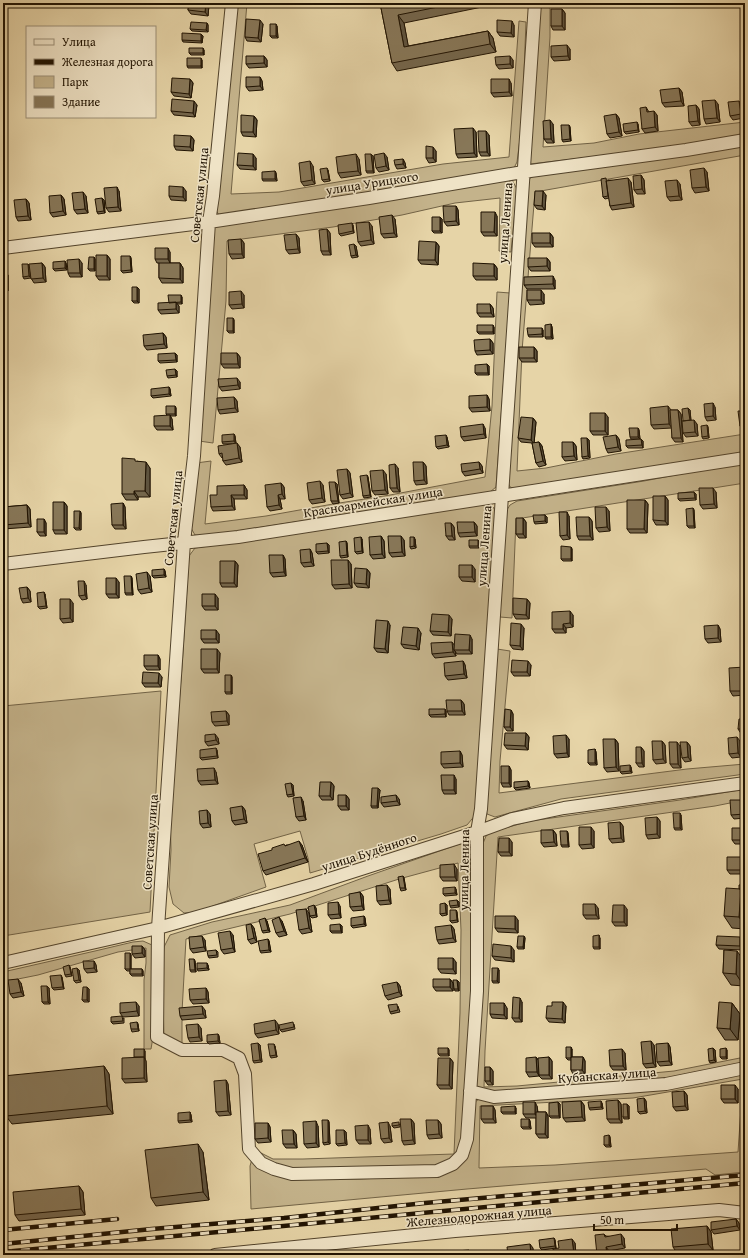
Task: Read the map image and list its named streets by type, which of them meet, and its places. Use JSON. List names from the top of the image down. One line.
{"streets":{"street":["улица Урицкого","Советская улица","улица Ленина","Красноармейская улица","улица Будённого","Кубанская улица","Железнодорожная улица"]},"crossings":[["улица Урицкого","Советская улица"],["улица Урицкого","улица Ленина"],["Советская улица","улица Ленина"],["Советская улица","Красноармейская улица"],["Советская улица","улица Будённого"],["Советская улица","Кубанская улица"],["улица Ленина","Красноармейская улица"],["улица Ленина","улица Будённого"],["улица Ленина","Кубанская улица"]],"legend":["Улица","Железная дорога","Парк","Здание"],"scale_bar":"50 m"}
